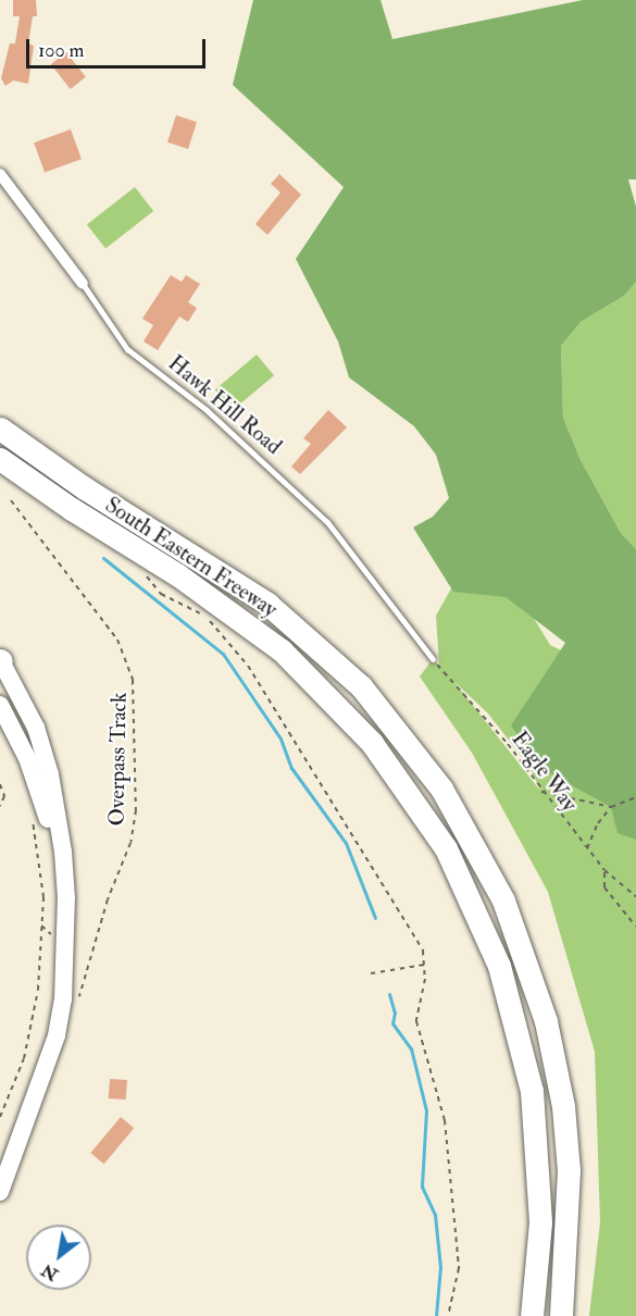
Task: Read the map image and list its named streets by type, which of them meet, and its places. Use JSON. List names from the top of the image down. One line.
{"streets":{"highway":["South Eastern Freeway"],"street":["Hawk Hill Road"],"path":["Overpass Track","Eagle Way"]},"crossings":[["Hawk Hill Road","Eagle Way"]],"scale_bar":"100 m","north":"bottom left"}
